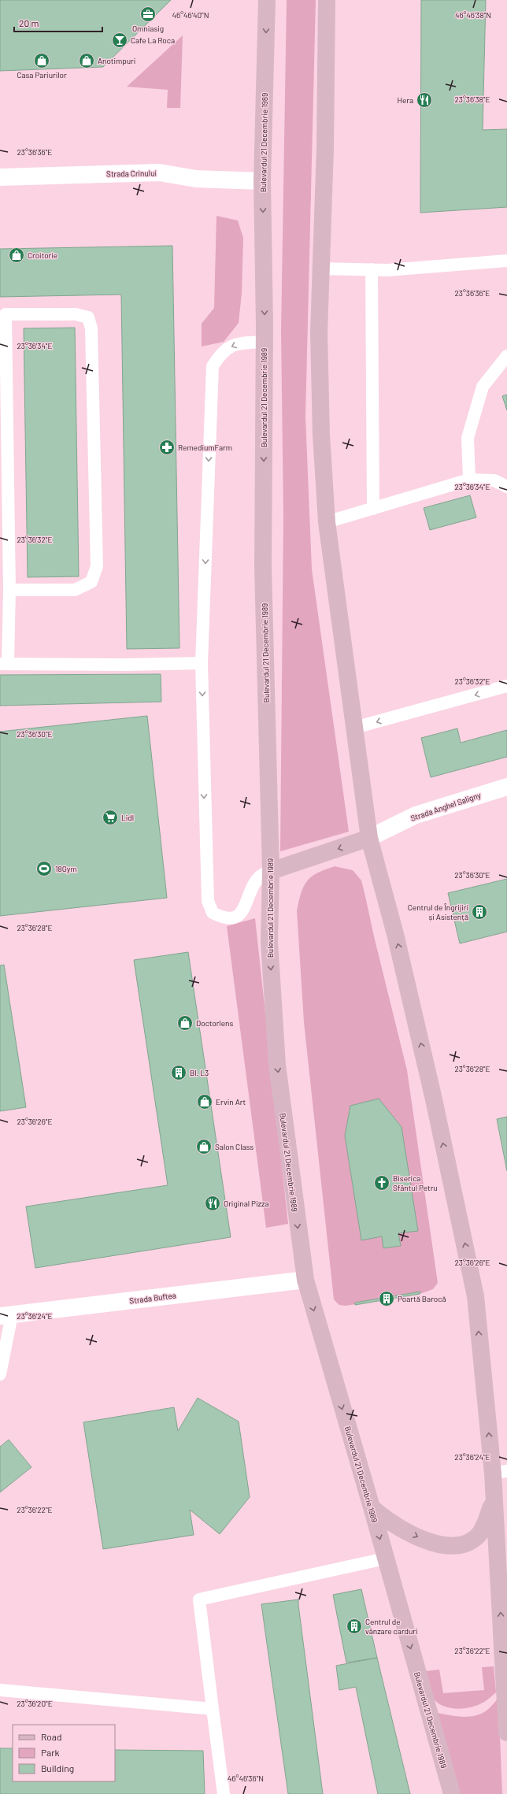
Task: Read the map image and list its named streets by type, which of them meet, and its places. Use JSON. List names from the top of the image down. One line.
{"streets":{"main road":["Bulevardul 21 Decembrie 1989"],"street":["Strada Crinului","Strada Anghel Saligny","Strada Buftea"]},"crossings":[["Bulevardul 21 Decembrie 1989","Strada Crinului"],["Bulevardul 21 Decembrie 1989","Strada Buftea"]],"places":{"office":["Omniasig"],"bar":["Cafe La Roca"],"shop":["Casa Pariurilor","Anotimpuri","Croitorie","Doctorlens","Ervin Art","Salon Class"],"restaurant":["Hera","Original Pizza"],"pharmacy":["RemediumFarm"],"supermarket":["Lidl"],"sports":["18Gym"],"building":["Centrul de Îngrijiri și Asistență","Bl. L3","Poartă Barocă","Centrul de vânzare carduri"],"church":["Biserica Sfântul Petru"]},"legend":["Road","Park","Building"],"scale_bar":"20 m","coordinates":["46°46'40\"N","46°46'38\"N","23°36'38\"E","23°36'36\"E","23°36'34\"E","23°36'32\"E","23°36'30\"E","23°36'28\"E","23°36'26\"E","23°36'24\"E","23°36'22\"E","23°36'20\"E","46°46'36\"N"]}
